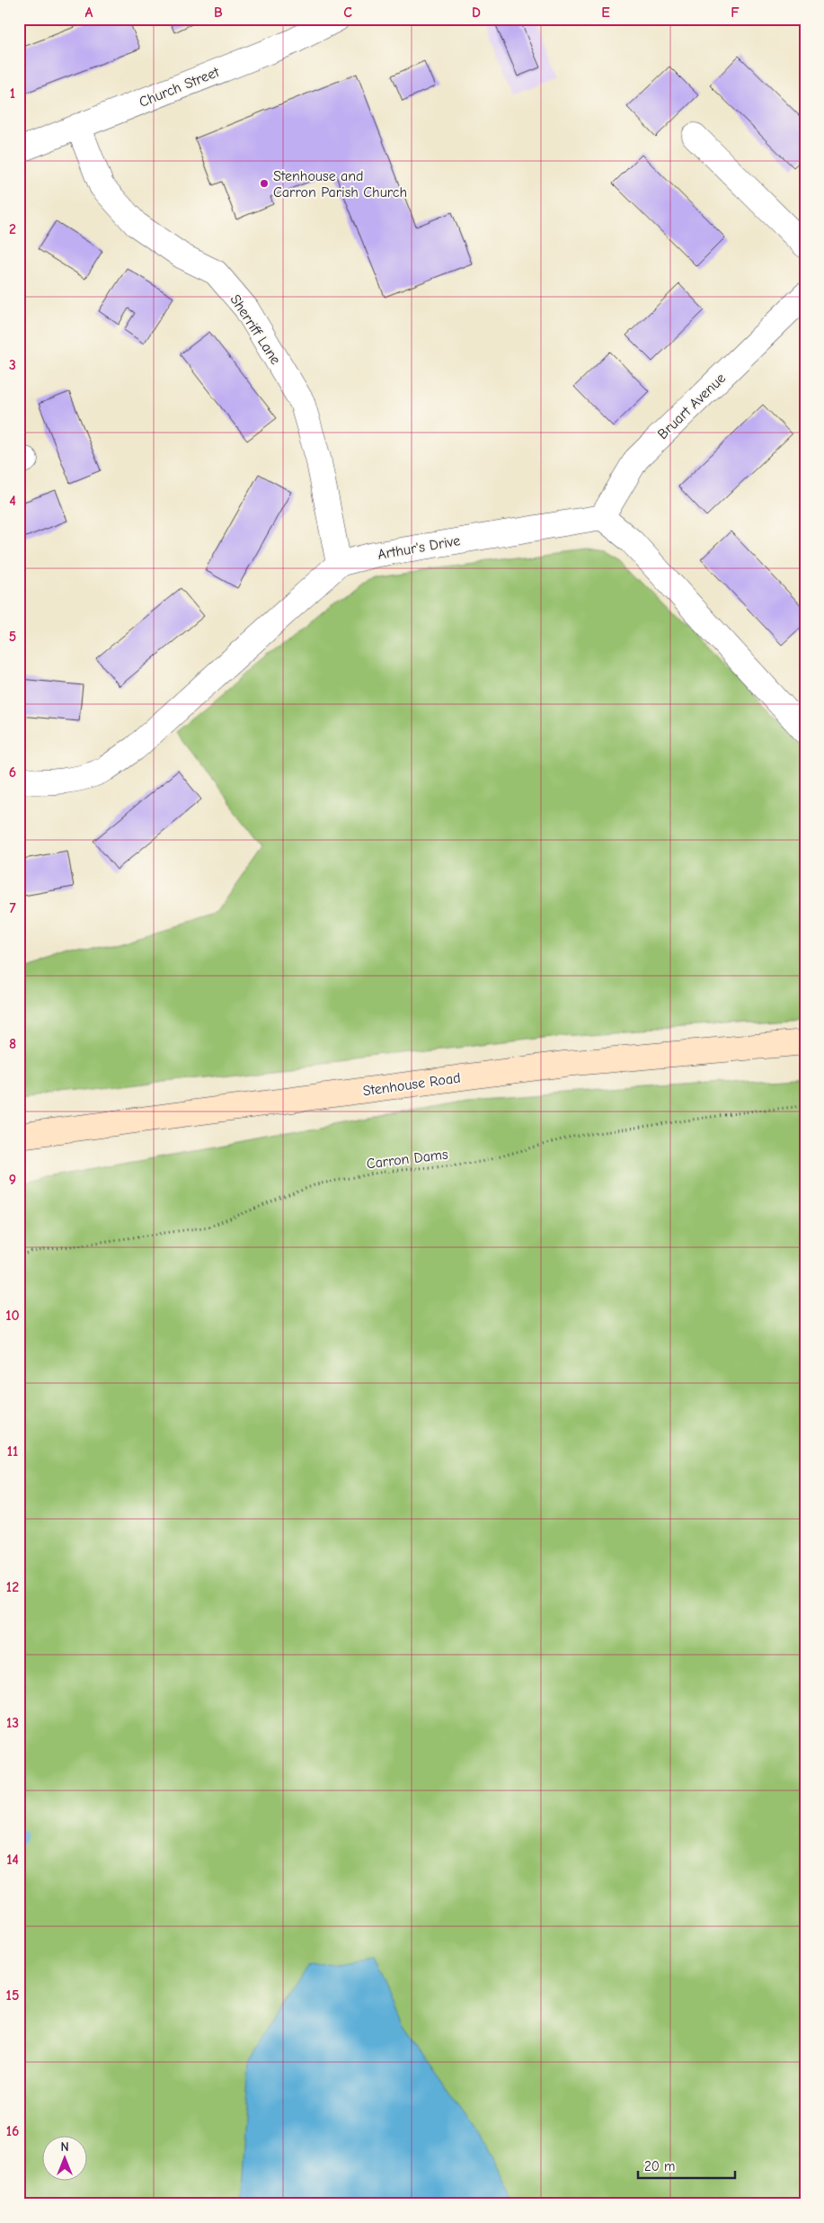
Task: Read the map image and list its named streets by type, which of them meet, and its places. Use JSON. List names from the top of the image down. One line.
{"streets":{"street":["Church Street","Sherriff Lane","Bruart Avenue","Arthur's Drive","Stenhouse Road"],"path":["Carron Dams"]},"crossings":[["Church Street","Sherriff Lane"],["Sherriff Lane","Arthur's Drive"],["Bruart Avenue","Arthur's Drive"]],"places":["Stenhouse and Carron Parish Church"],"scale_bar":"20 m","north":"top","grid":{"columns":["A","B","C","D","E","F"],"rows":["1","2","3","4","5","6","7","8","9","10","11","12","13","14","15","16"]}}
